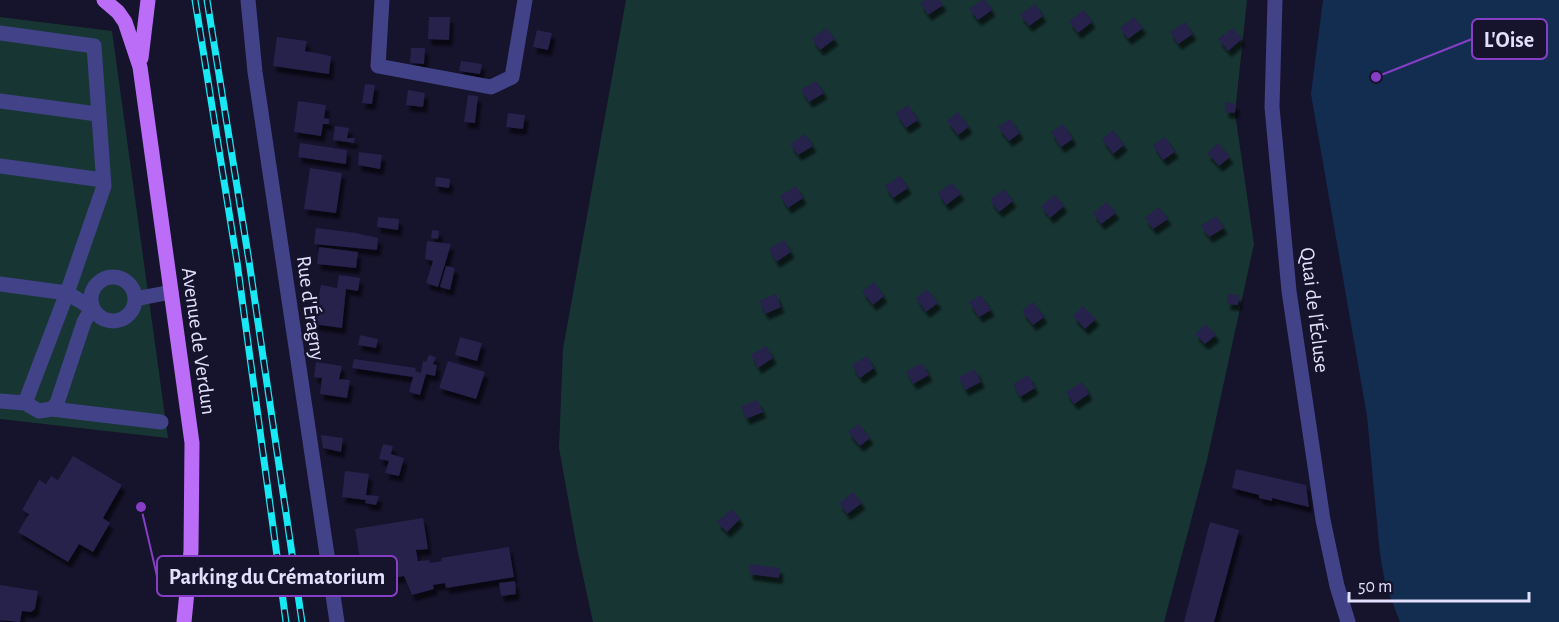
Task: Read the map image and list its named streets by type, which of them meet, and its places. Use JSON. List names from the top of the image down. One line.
{"streets":{"main road":["Avenue de Verdun"],"street":["Rue d'Éragny","Quai de l'Écluse"]},"places":["L'Oise","Parking du Crématorium"],"scale_bar":"50 m"}
